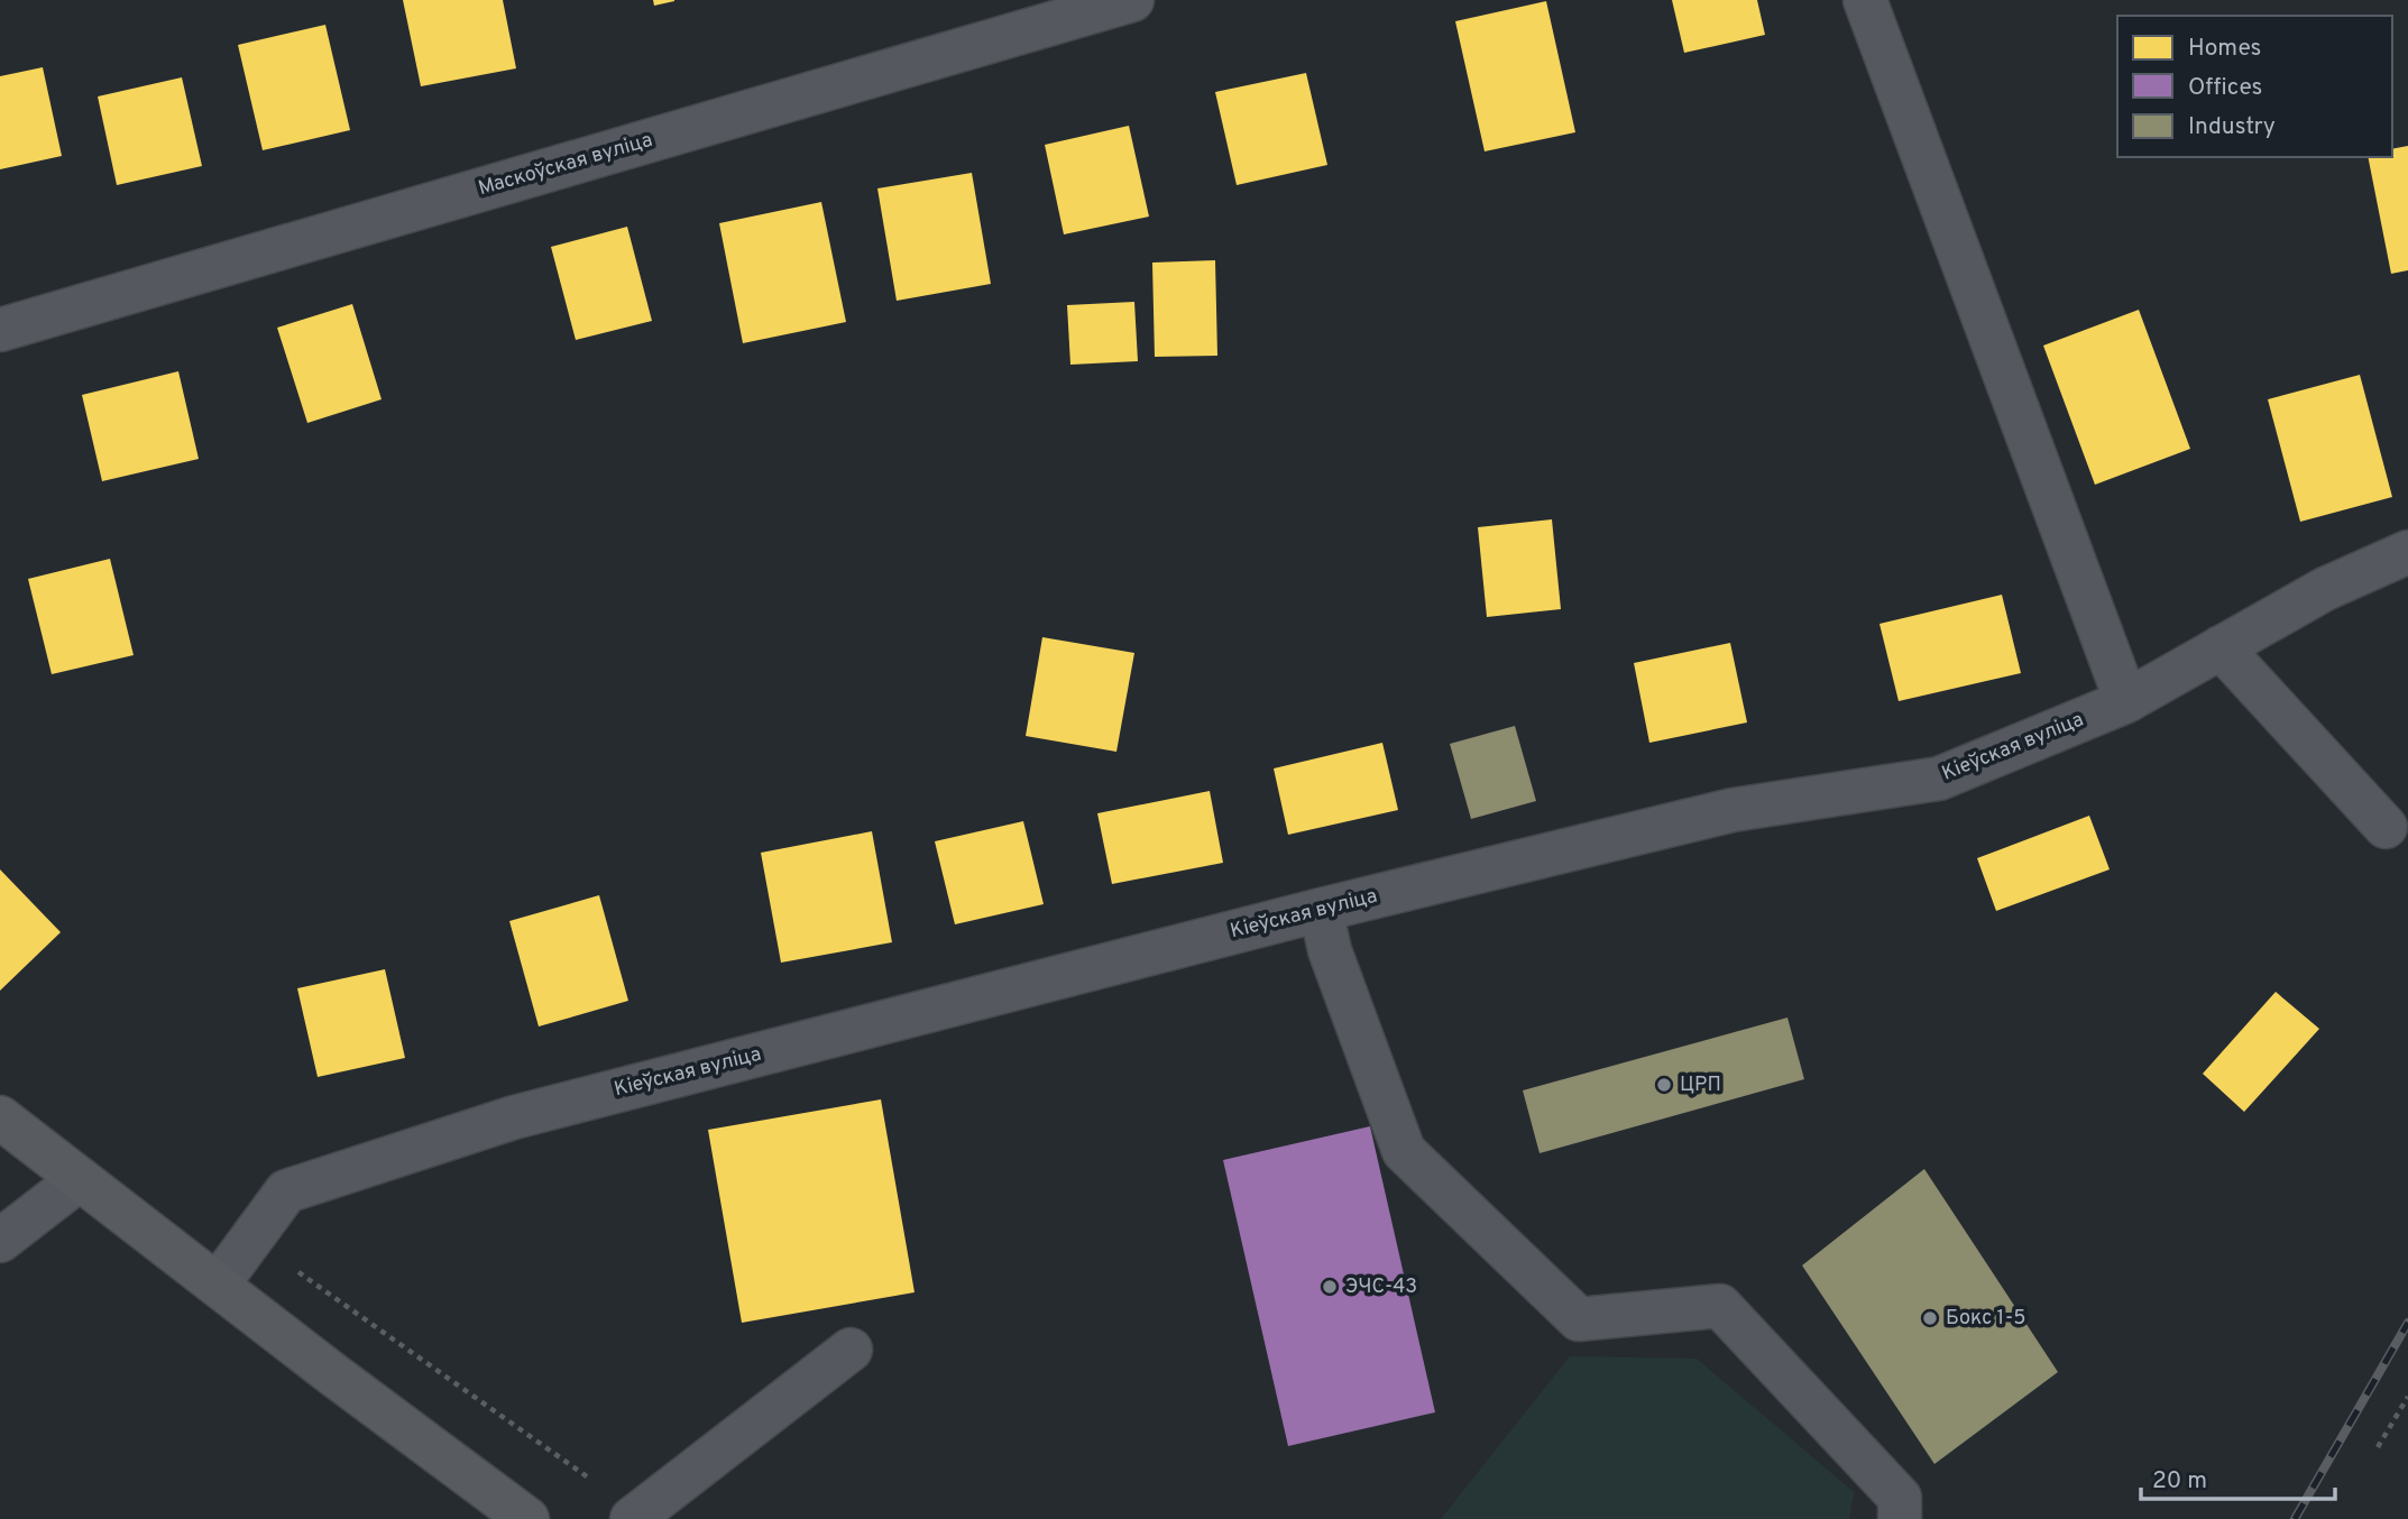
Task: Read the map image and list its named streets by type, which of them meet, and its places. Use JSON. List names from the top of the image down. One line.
{"streets":{"street":["Маскоўская вуліца","Кіеўская вуліца"]},"places":["ЦРП","ЭЧС-43","Бокс 1-5"],"legend":["Homes","Offices","Industry"],"scale_bar":"20 m"}
